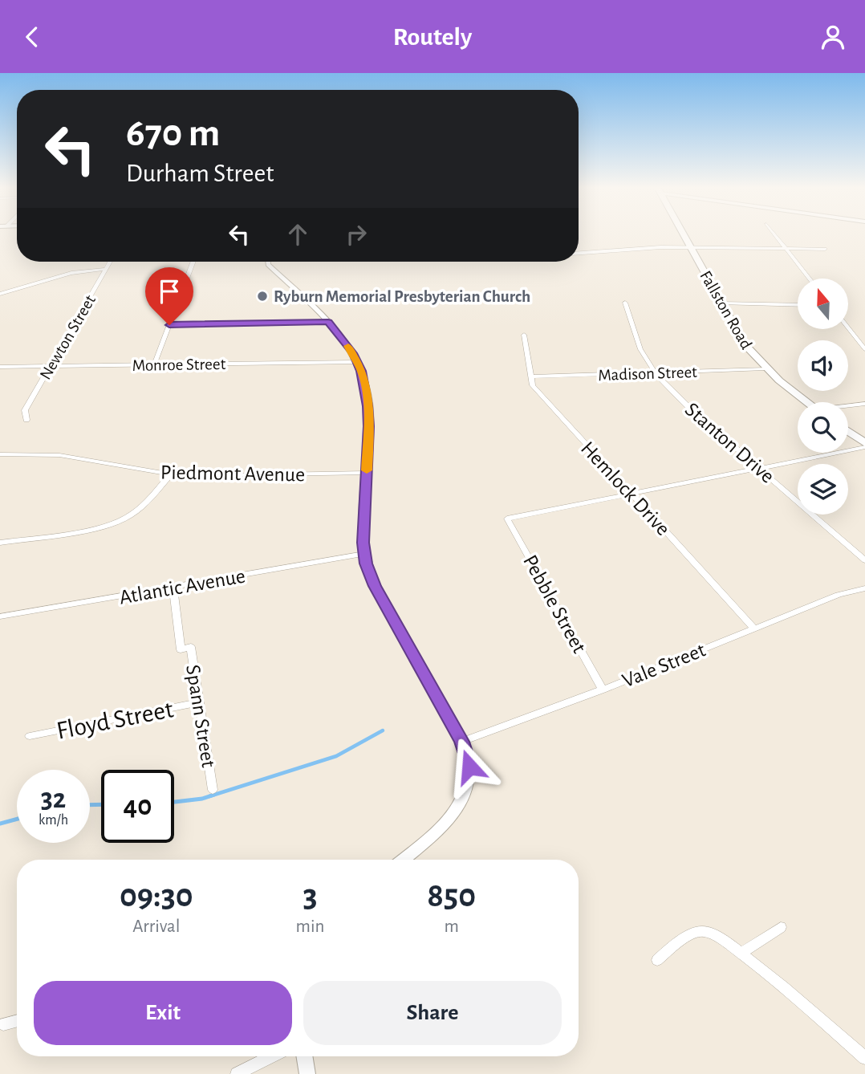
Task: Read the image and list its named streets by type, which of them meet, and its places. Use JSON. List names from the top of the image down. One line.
{"streets":{"main road":["Fallston Road"],"street":["Newton Street","Monroe Street","Madison Street","Stanton Drive","Piedmont Avenue","Hemlock Drive","Atlantic Avenue","Pebble Street","Vale Street","Spann Street","Floyd Street"]},"crossings":[["Fallston Road","Madison Street"],["Newton Street","Monroe Street"],["Madison Street","Stanton Drive"],["Madison Street","Hemlock Drive"],["Hemlock Drive","Pebble Street"],["Hemlock Drive","Vale Street"],["Atlantic Avenue","Spann Street"],["Pebble Street","Vale Street"],["Spann Street","Floyd Street"]],"places":["Ryburn Memorial Presbyterian Church"],"north":"top","page":{"header":"Routely","turn":["670 m","Durham Street"],"speed":"32 km/h","limit":"40","eta":["09:30","Arrival","3","min","850","m"],"buttons":["Exit","Share"]}}
